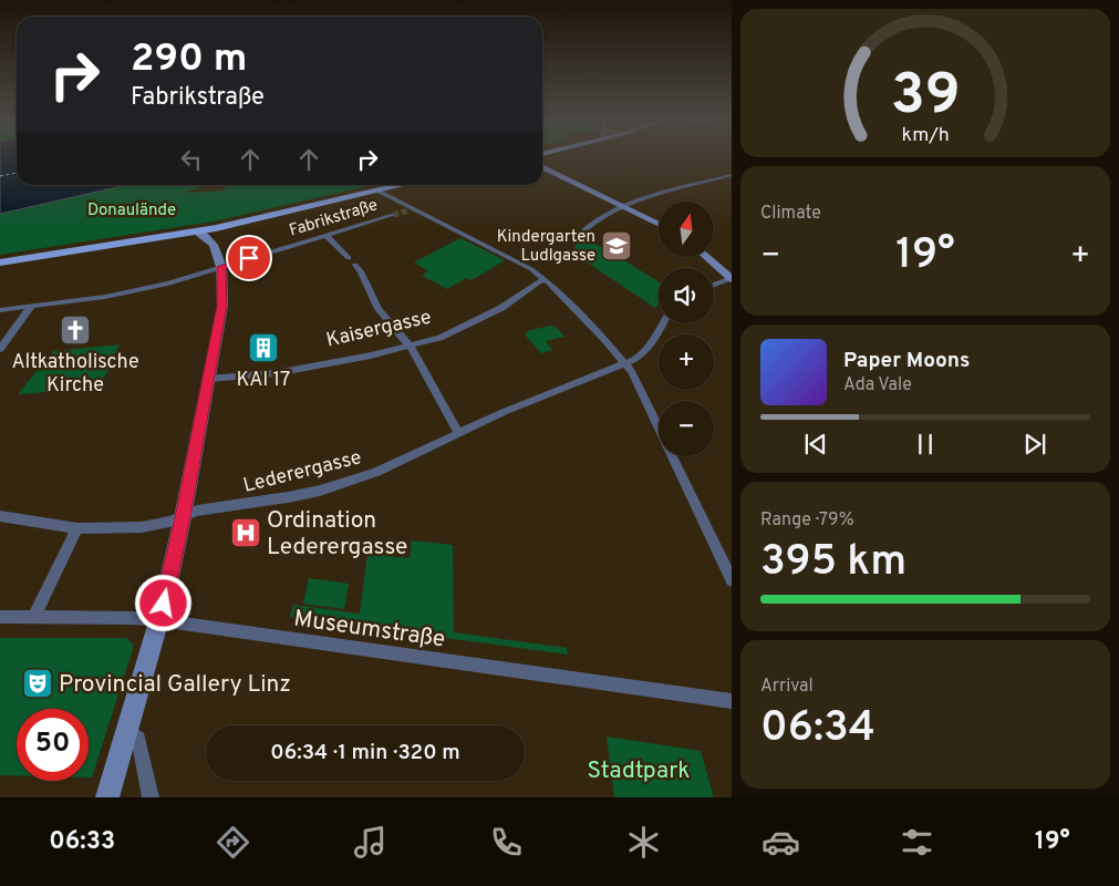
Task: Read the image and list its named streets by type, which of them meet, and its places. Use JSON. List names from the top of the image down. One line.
{"streets":{"street":["Fabrikstraße","Kaisergasse","Lederergasse","Museumstraße"]},"parks":["Donaulände","Stadtpark"],"places":{"school or university":["Kindergarten Ludlgasse"],"church":["Altkatholische Kirche"],"building":["KAI 17"],"hospital":["Ordination Lederergasse"],"theatre":["Provincial Gallery Linz"]},"north":"top","page":{"turn":["290 m","Fabrikstraße"],"tile":["Climate",["Range · 79%","395 km"],["Arrival","06:34"]],"map_buttons":["+","−"],"heat":["−","19°","+"],"song":["Paper Moons","Ada Vale"],"limit":"50","trip":"06:34 · 1 min · 320 m","tabs":["06:33","19°"],"gauge":["39","km/h"]}}
